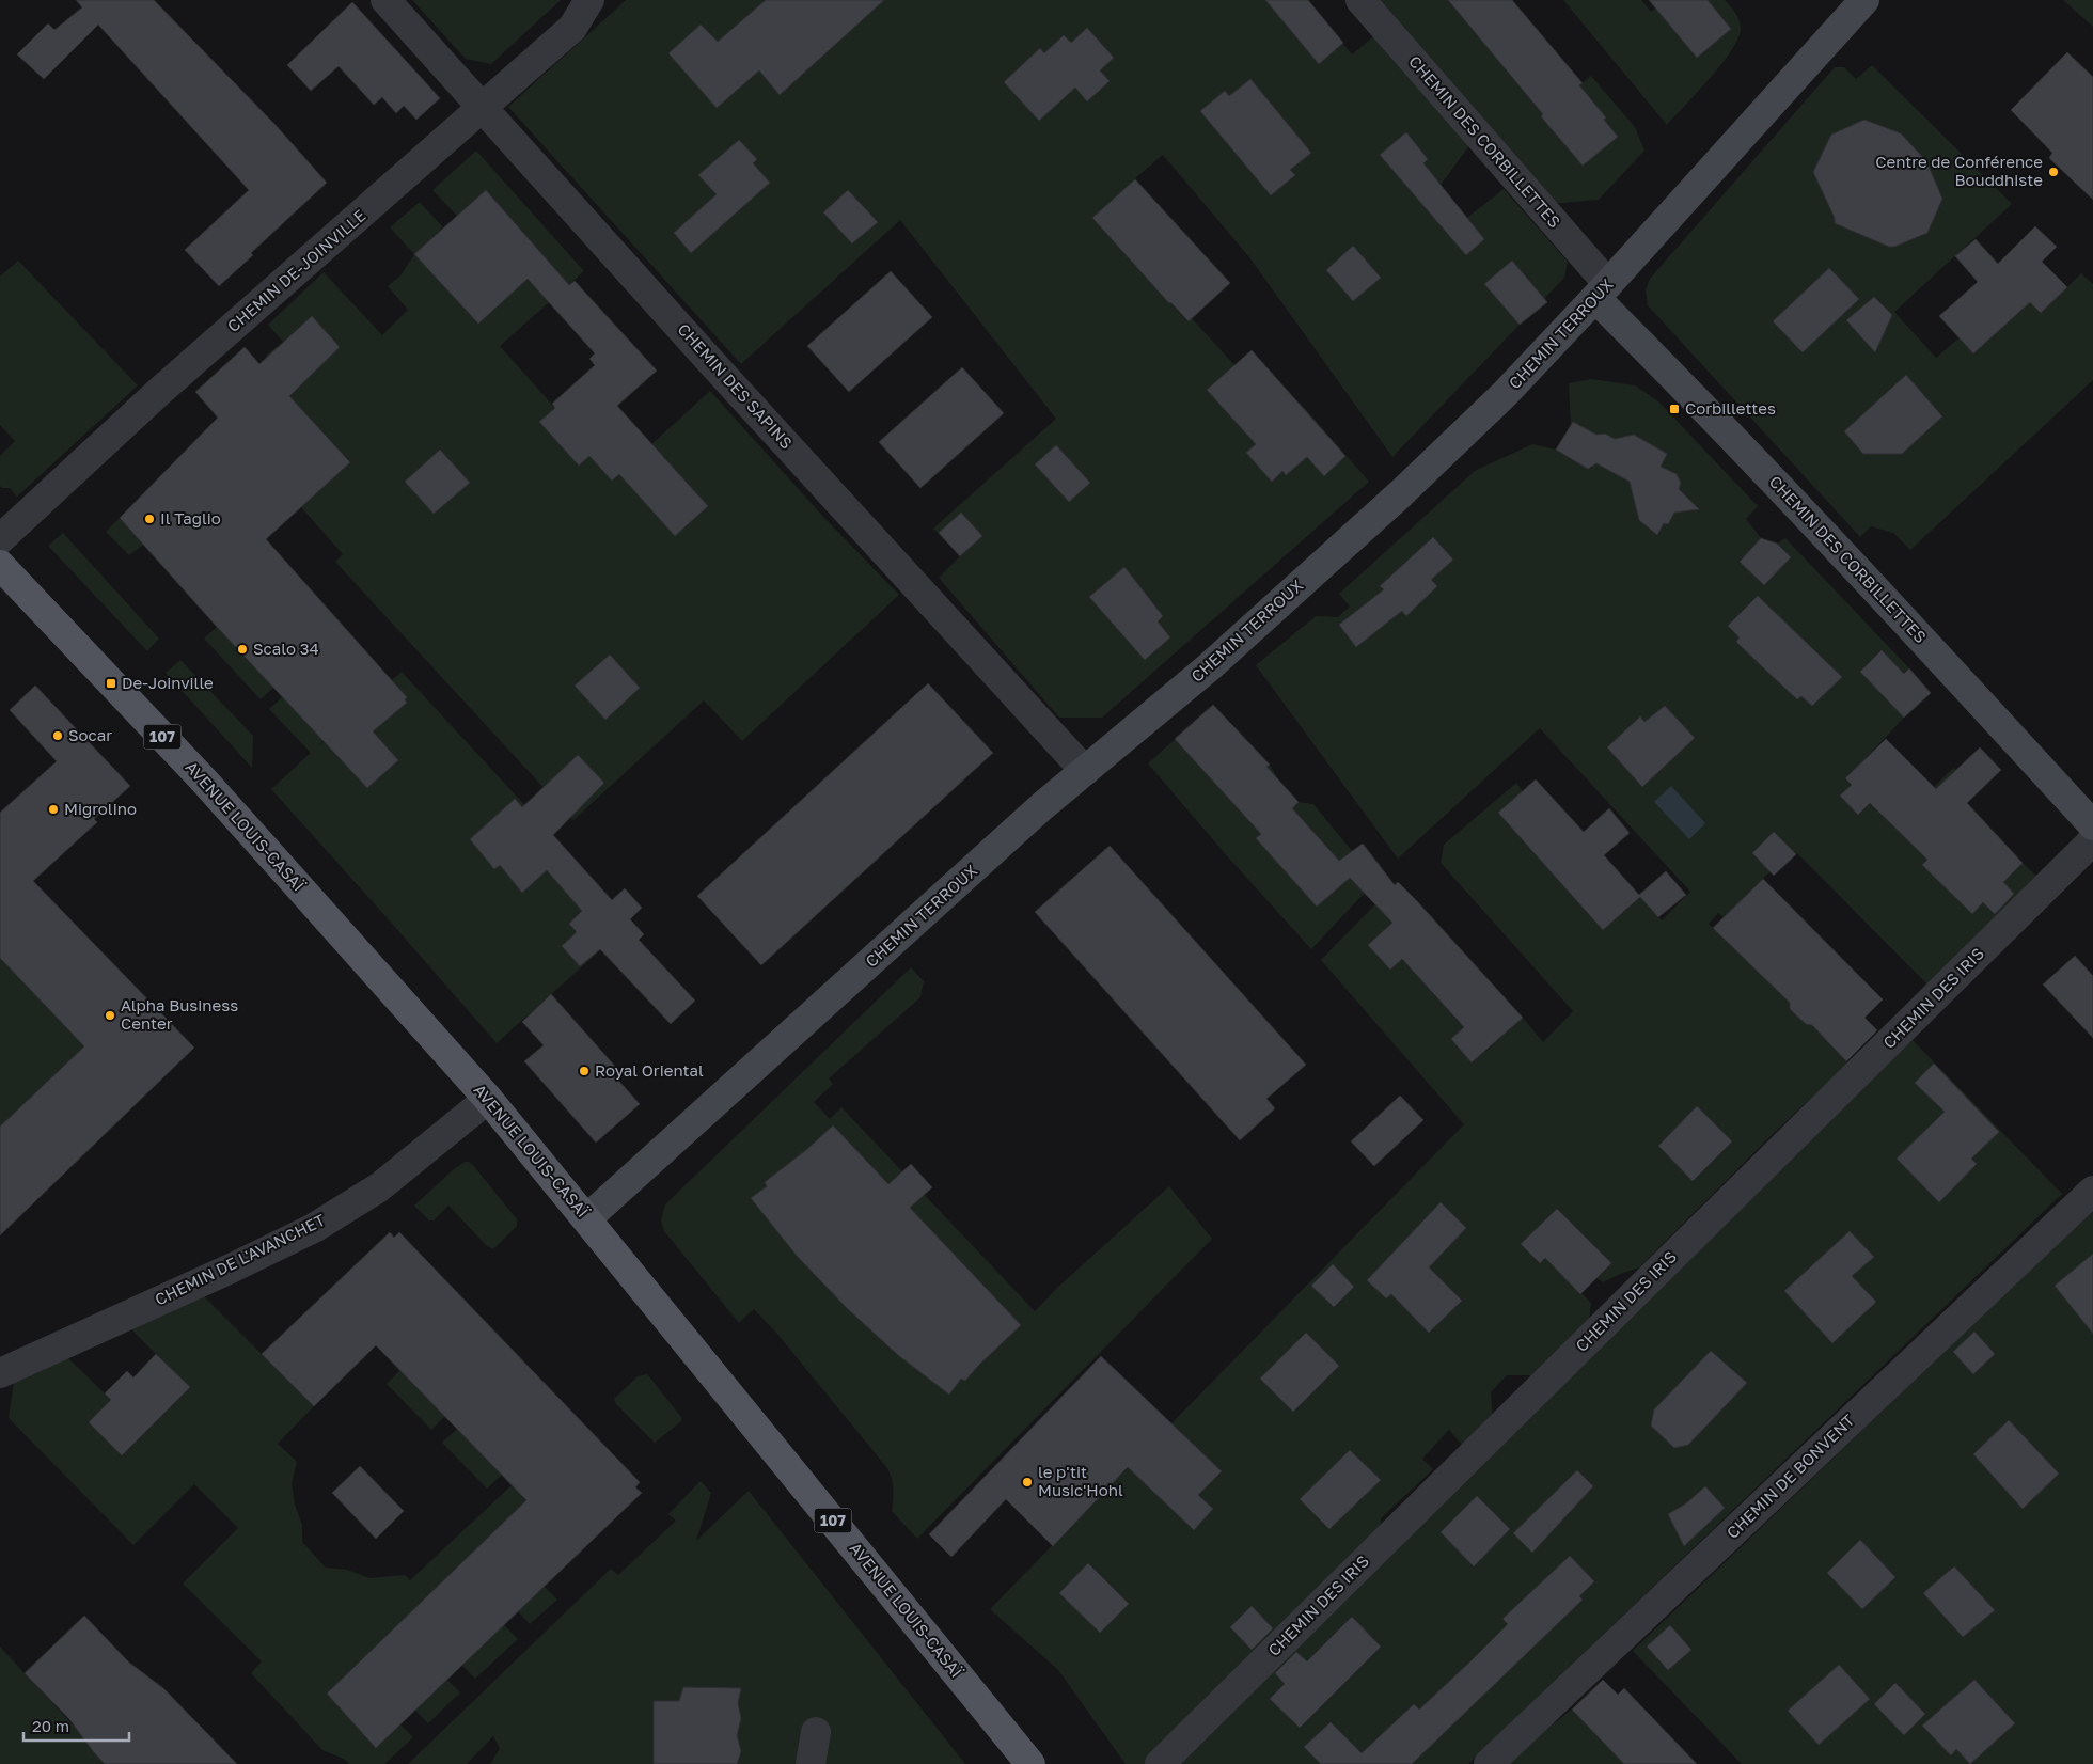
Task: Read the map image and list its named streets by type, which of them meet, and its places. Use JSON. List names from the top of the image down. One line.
{"streets":{"main road":["107","AVENUE LOUIS-CASAÏ"],"street":["CHEMIN DES CORBILLETTES","CHEMIN DE-JOINVILLE","CHEMIN TERROUX","CHEMIN DES SAPINS","CHEMIN DES IRIS","CHEMIN DE L'AVANCHET","CHEMIN DE BONVENT"]},"crossings":[["CHEMIN DES CORBILLETTES","CHEMIN TERROUX"],["CHEMIN DE-JOINVILLE","CHEMIN DES SAPINS"],["CHEMIN TERROUX","CHEMIN DES SAPINS"],["CHEMIN TERROUX","AVENUE LOUIS-CASAÏ"],["AVENUE LOUIS-CASAÏ","CHEMIN DE L'AVANCHET"]],"places":{"other":["Centre de Conférence Bouddhiste","Il Taglio","Scalo 34","Socar","Migrolino","Alpha Business Center","Royal Oriental","le p'tit Music'Hohl"],"transit":["Corbillettes","De-Joinville"]},"scale_bar":"20 m"}
